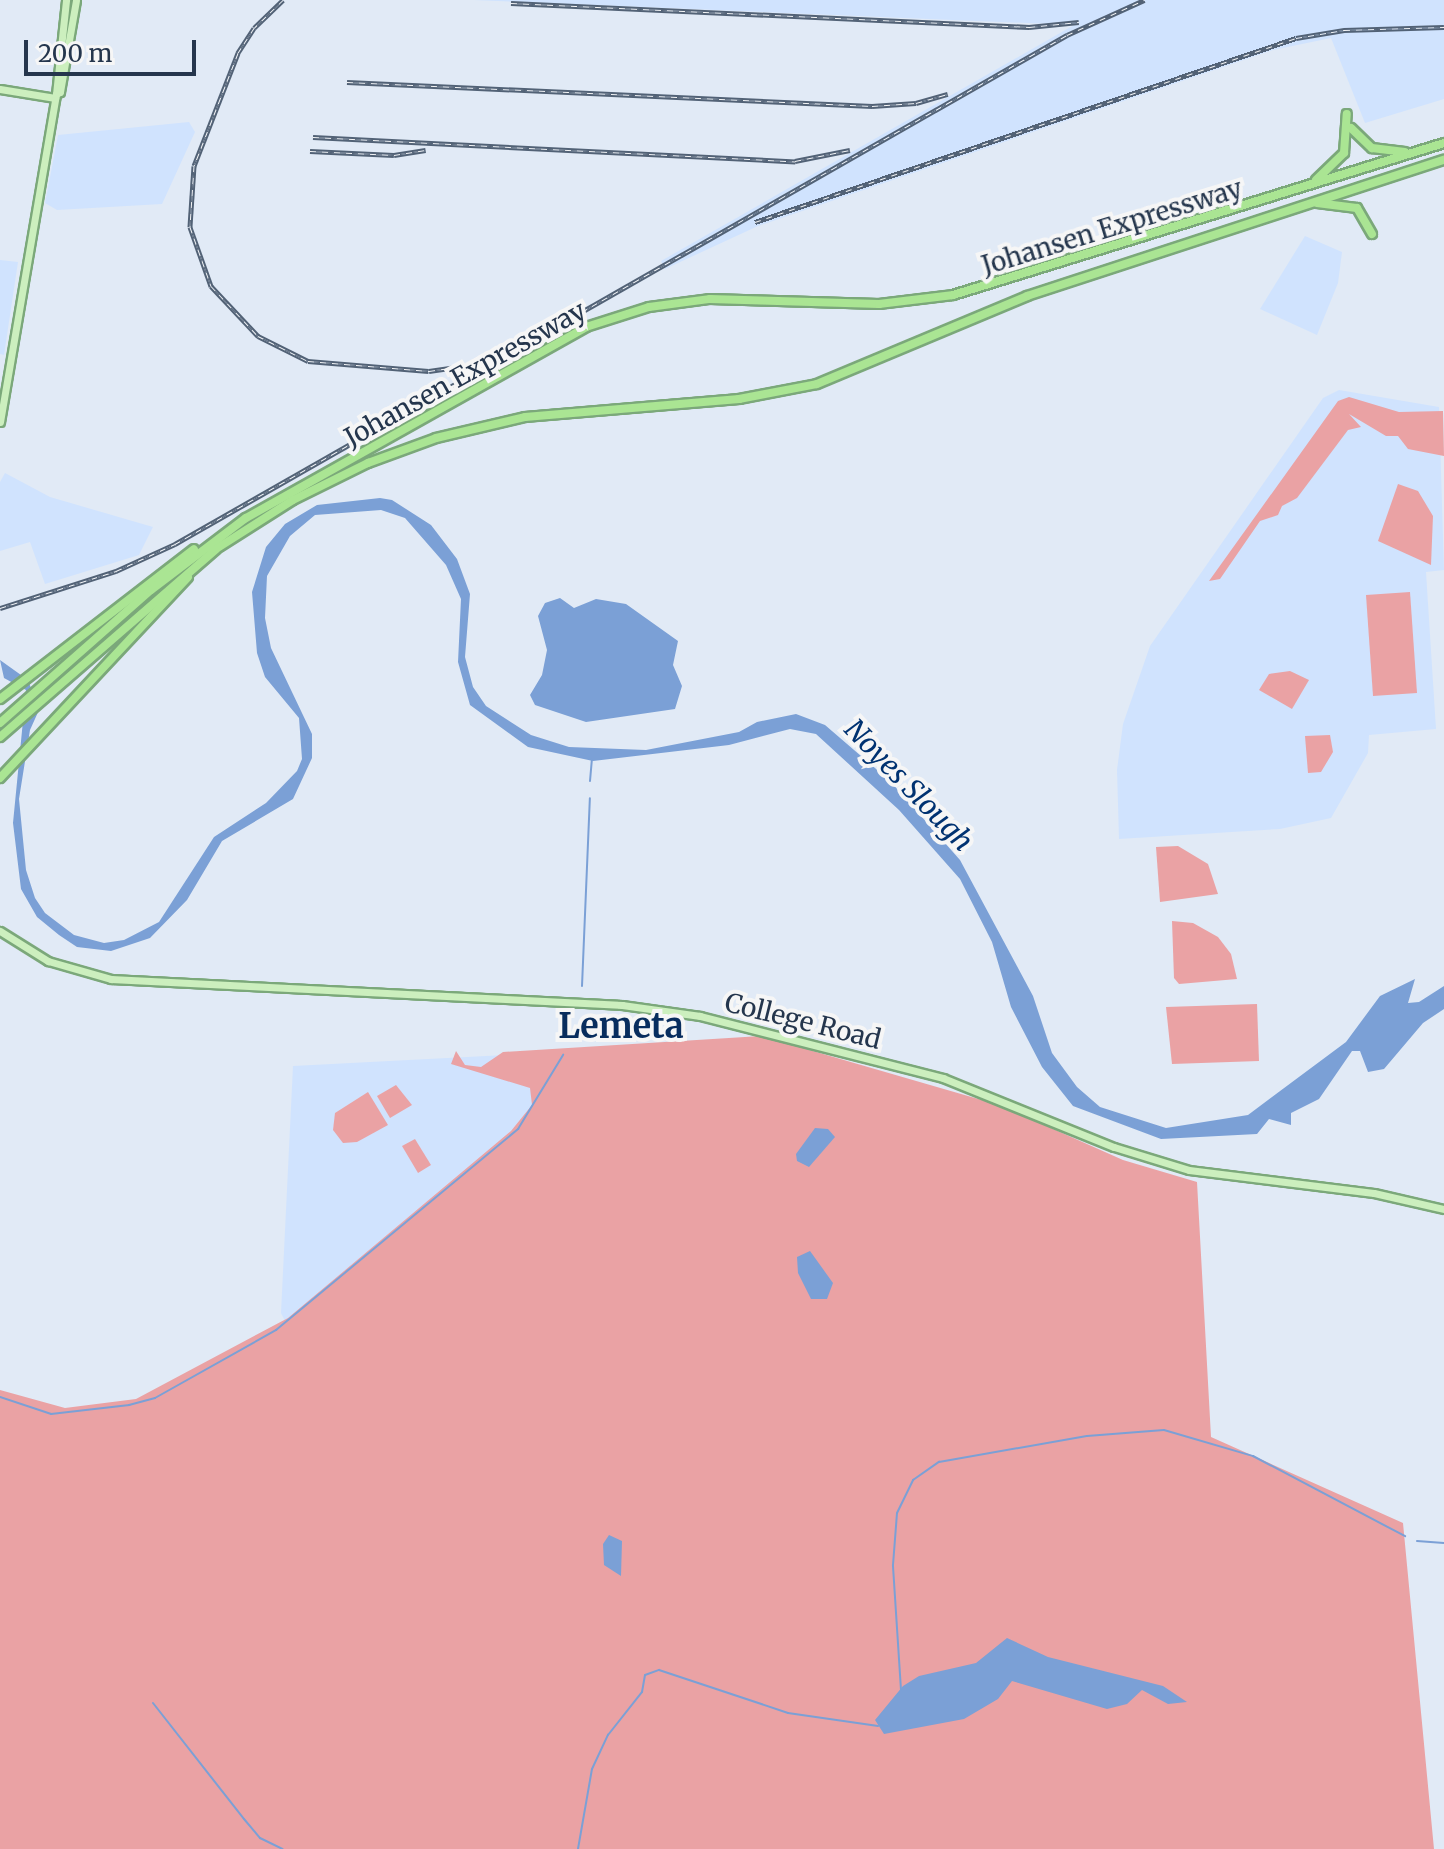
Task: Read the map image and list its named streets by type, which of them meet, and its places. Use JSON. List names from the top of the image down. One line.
{"streets":{"highway":["Johansen Expressway"],"main road":["College Road"]},"districts":["Lemeta"],"water":["Noyes Slough"],"scale_bar":"200 m"}
